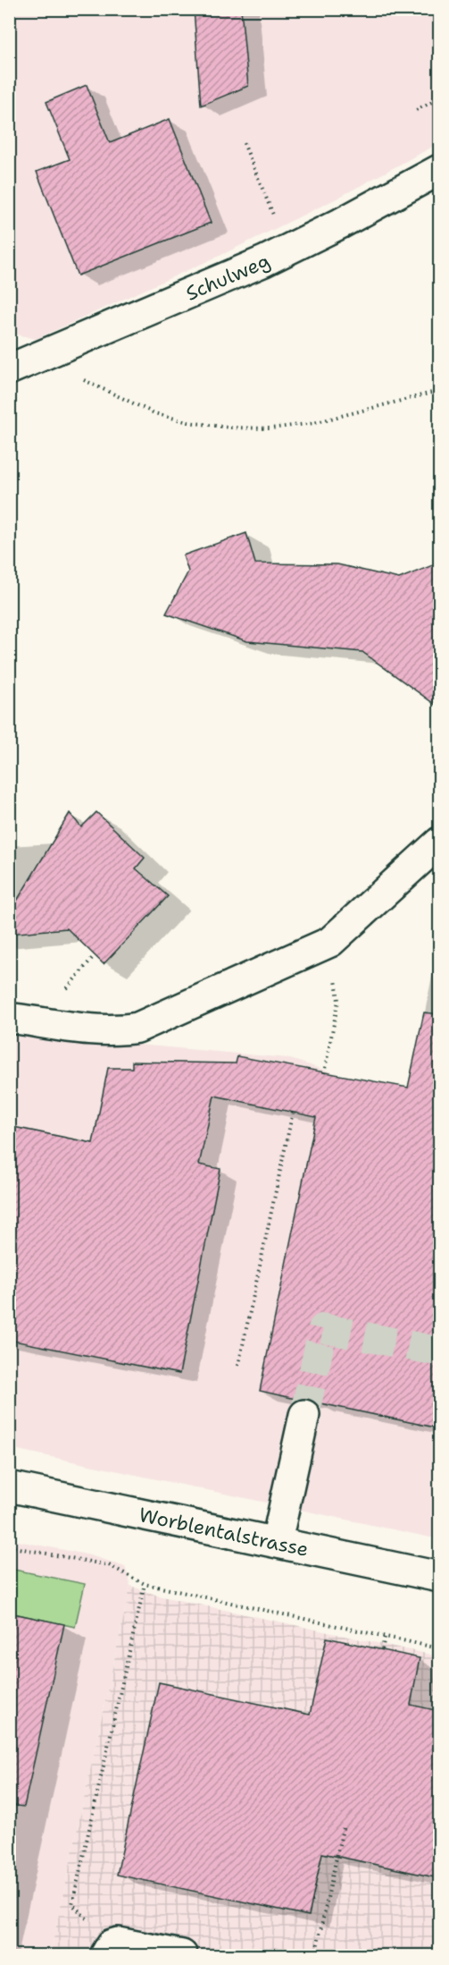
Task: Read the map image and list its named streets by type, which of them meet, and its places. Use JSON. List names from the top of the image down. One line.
{"streets":{"street":["Schulweg","Worblentalstrasse"]}}
